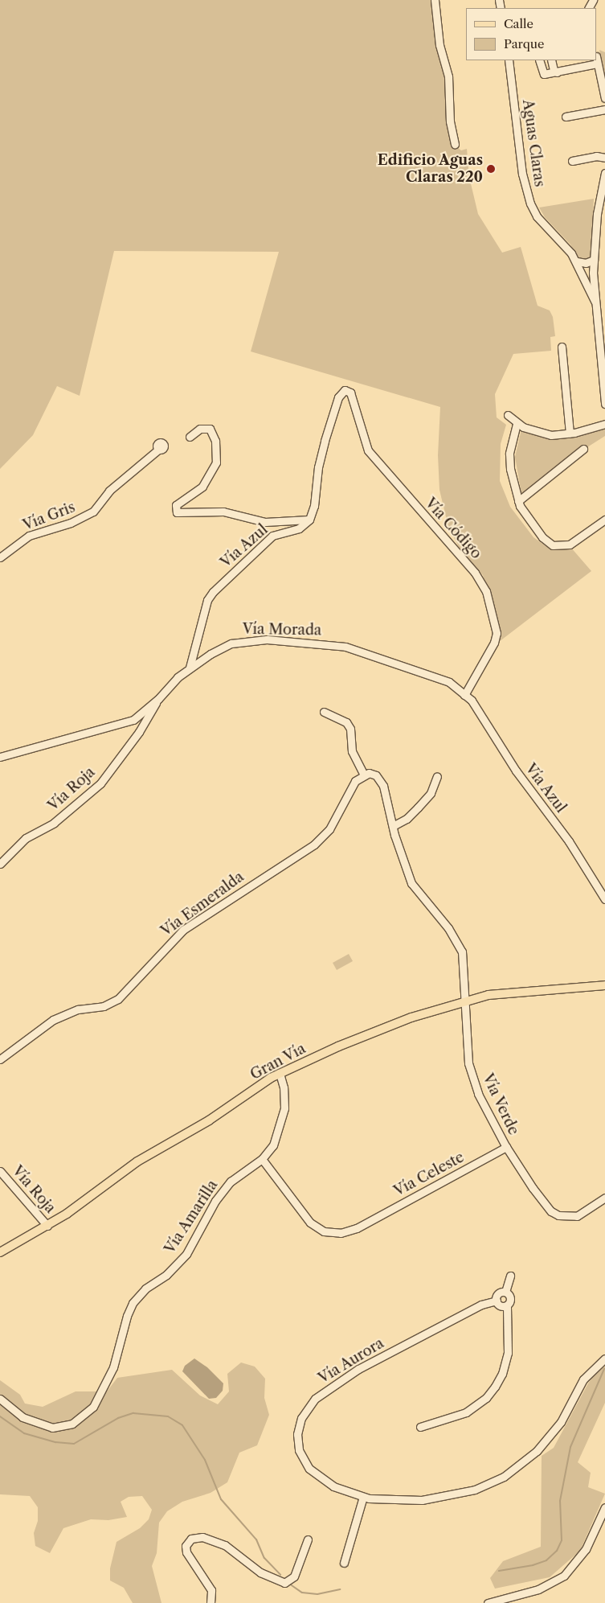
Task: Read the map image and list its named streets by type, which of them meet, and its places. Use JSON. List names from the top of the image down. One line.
{"streets":{"main road":["Gran Vía"],"street":["Aguas Claras","Vía Gris","Vía Código","Vía Azul","Vía Morada","Vía Roja","Vía Esmeralda","Vía Verde","Vía Celeste","Vía Amarilla","Vía Aurora"]},"crossings":[["Vía Código","Vía Azul"],["Vía Código","Vía Morada"],["Vía Azul","Vía Morada"],["Vía Morada","Vía Roja"],["Vía Roja","Gran Vía"],["Gran Vía","Vía Verde"],["Gran Vía","Vía Amarilla"],["Vía Verde","Vía Celeste"],["Vía Celeste","Vía Amarilla"]],"places":["Edificio Aguas Claras 220"],"legend":["Calle","Parque"]}
